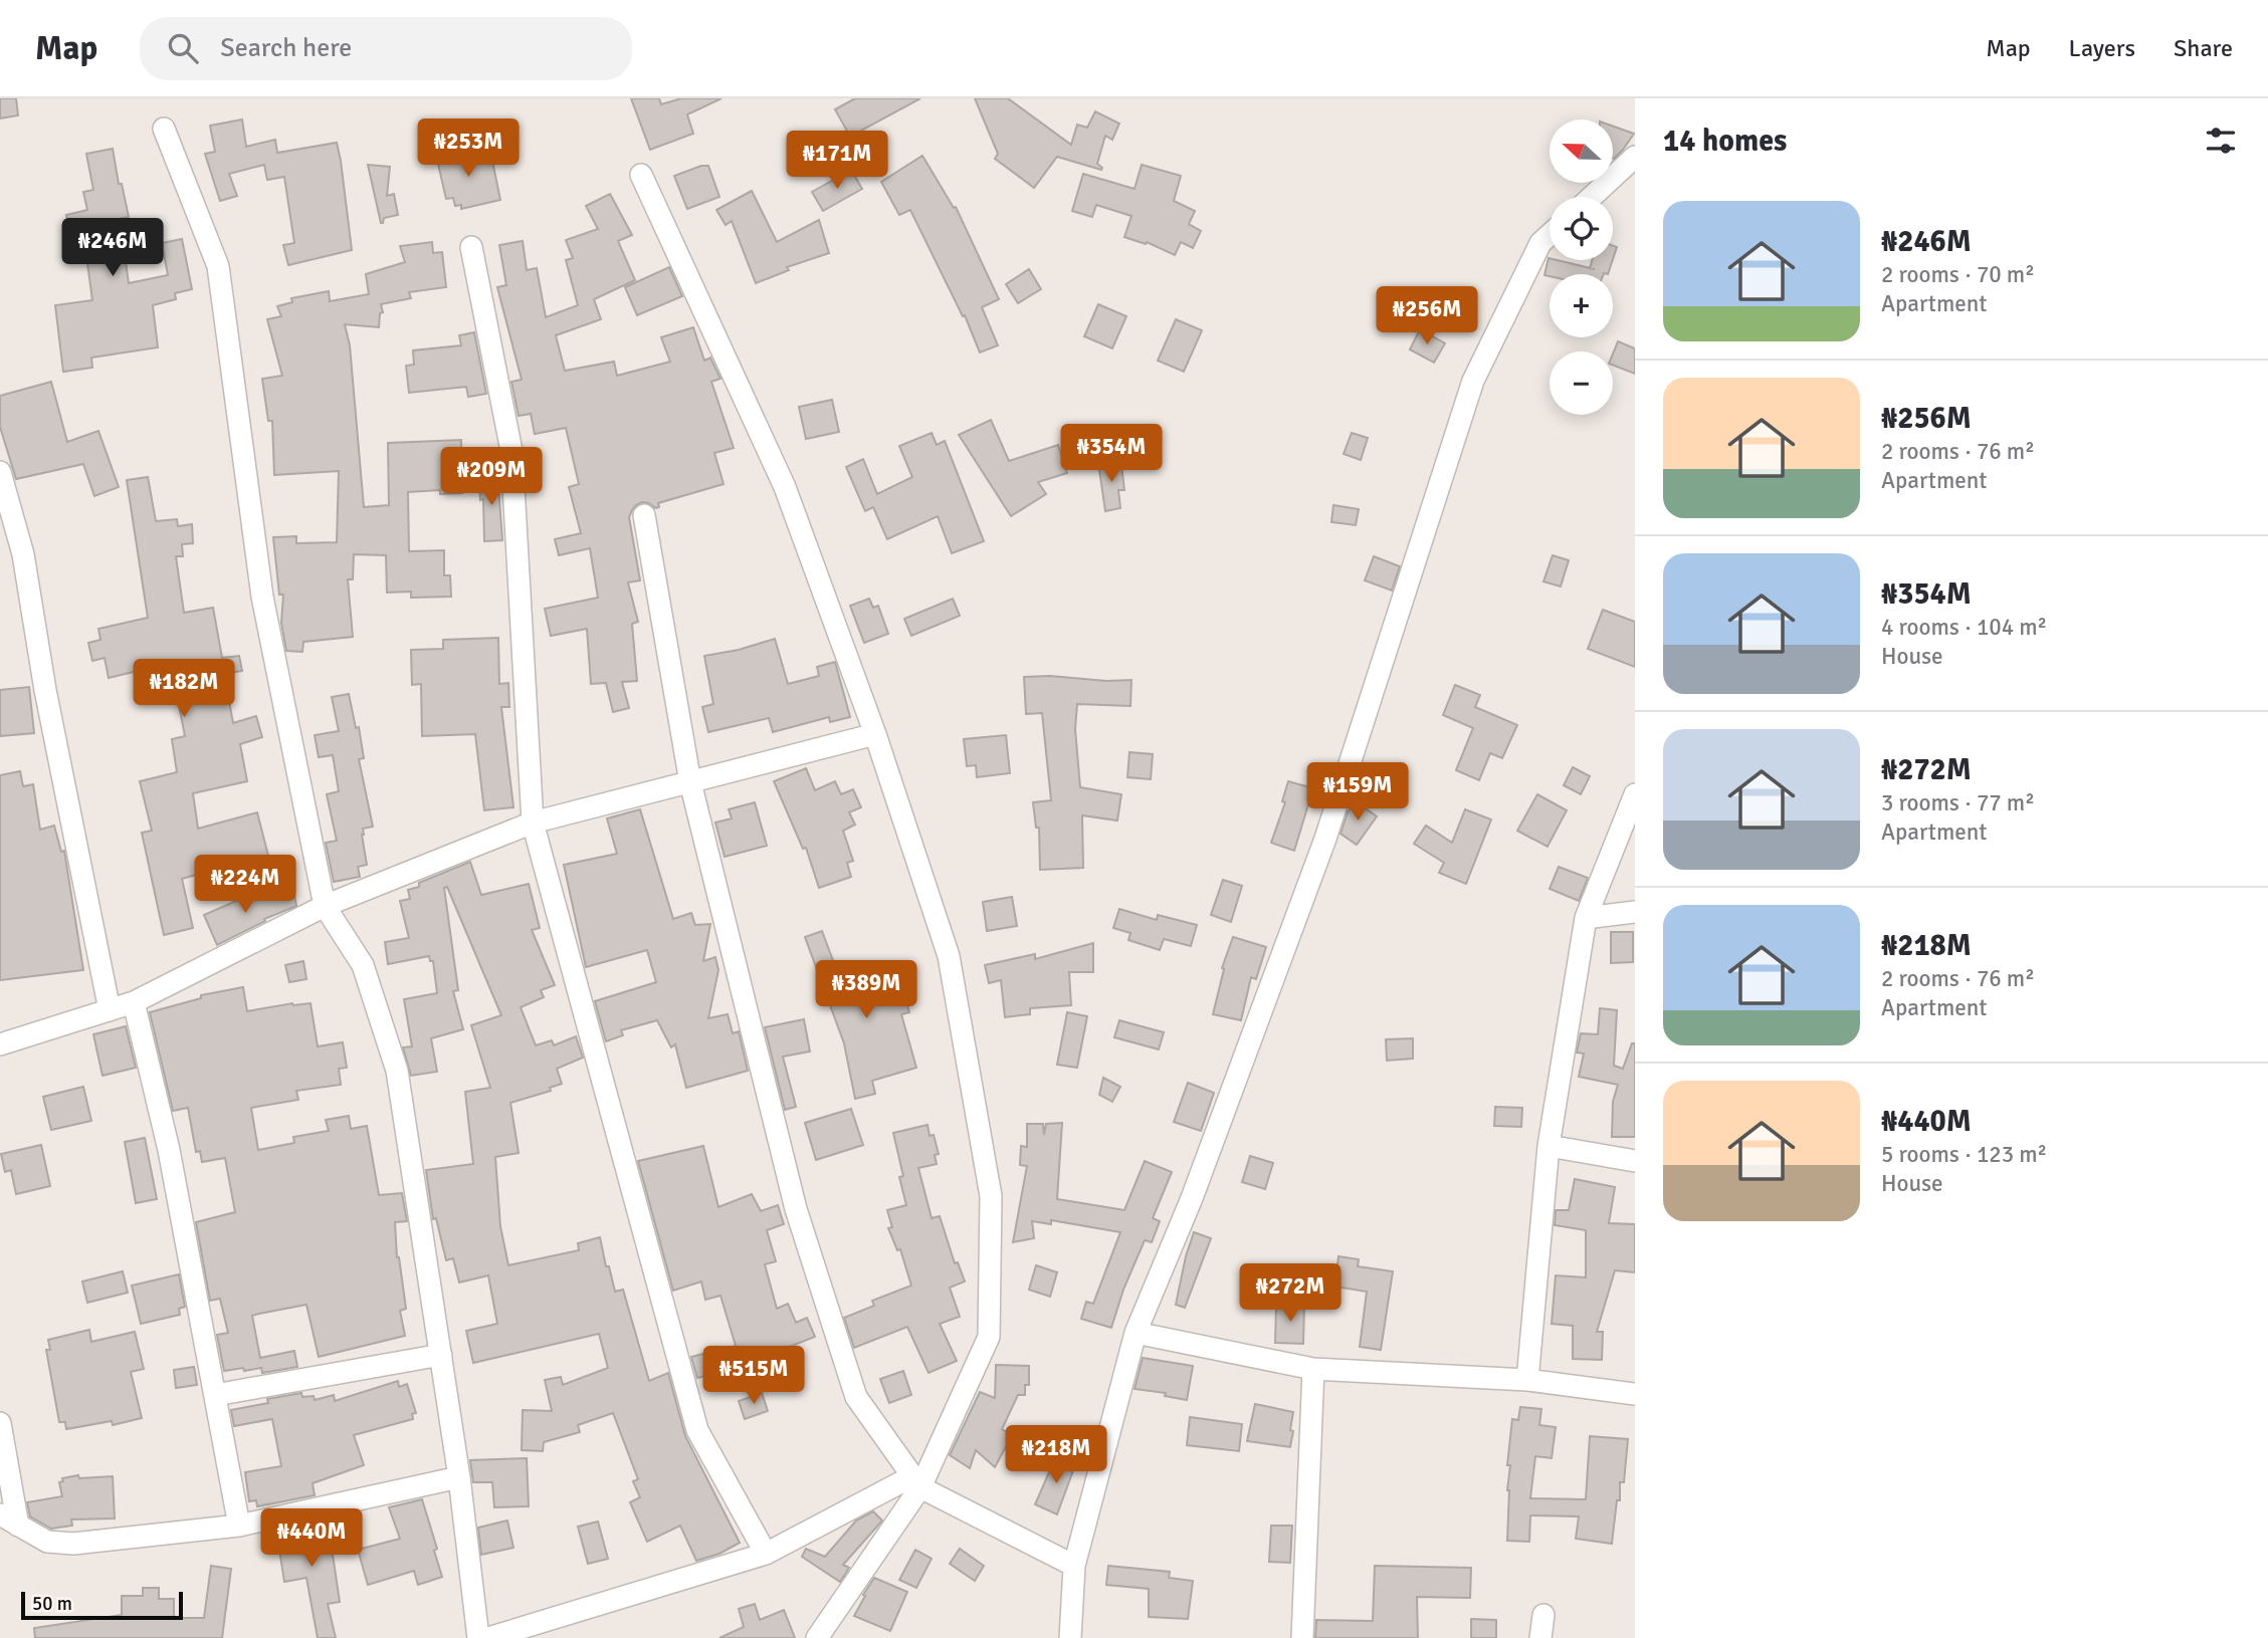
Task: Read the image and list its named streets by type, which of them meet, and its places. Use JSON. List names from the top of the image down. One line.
{"scale_bar":"50 m","north":"left","page":{"header":"Map","search":"Search here","nav":["Map","Layers","Share"],"heading":"14 homes","price":["₦253M","₦171M","₦246M","₦256M","₦354M","₦209M","₦182M","₦159M","₦224M","₦389M","₦272M","₦515M","₦218M","₦440M"],"map_buttons":["+","−"],"list":[{"name":"₦246M","note":"2 rooms · 70 m² · Apartment"},{"name":"₦256M","note":"2 rooms · 76 m² · Apartment"},{"name":"₦354M","note":"4 rooms · 104 m² · House"},{"name":"₦272M","note":"3 rooms · 77 m² · Apartment"},{"name":"₦218M","note":"2 rooms · 76 m² · Apartment"},{"name":"₦440M","note":"5 rooms · 123 m² · House"}],"scale":"50 m"}}
